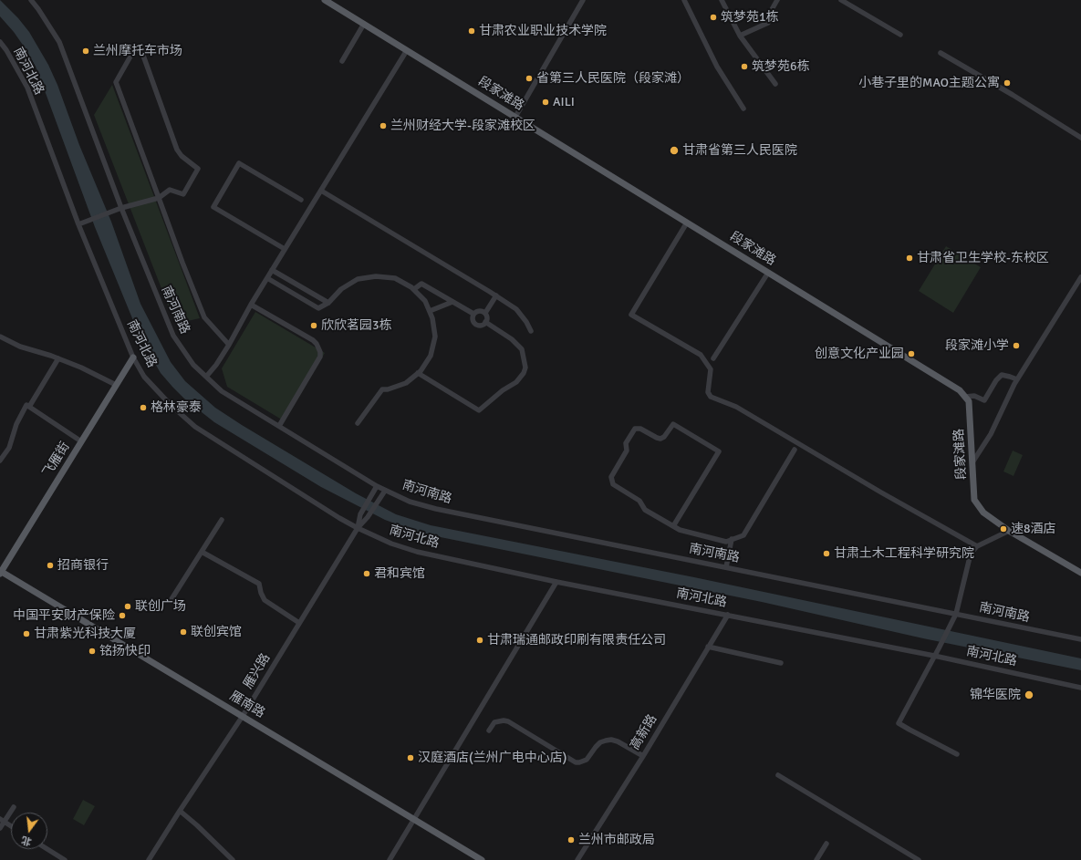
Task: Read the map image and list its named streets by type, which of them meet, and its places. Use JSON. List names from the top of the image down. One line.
{"streets":{"main road":["段家滩路","飞雁街","雁南路"],"street":["南河北路","南河南路","雁兴路","高新路"]},"crossings":[["南河北路","飞雁街"],["南河北路","雁兴路"],["南河北路","高新路"],["飞雁街","雁南路"],["雁兴路","雁南路"]],"places":["筑梦苑1栋","甘肃农业职业技术学院","兰州摩托车市场","筑梦苑6栋","省第三人民医院（段家滩）","小巷子里的MAO主题公寓","AILI","兰州财经大学-段家滩校区","甘肃省第三人民医院","甘肃省卫生学校-东校区","欣欣茗园3栋","段家滩小学","创意文化产业园","格林豪泰","速8酒店","甘肃土木工程科学研究院","招商银行","君和宾馆","联创广场","中国平安财产保险","联创宾馆","甘肃紫光科技大厦","甘肃瑞通邮政印刷有限责任公司","铭扬快印","锦华医院","汉庭酒店(兰州广电中心店)","兰州市邮政局"],"north":"bottom"}
